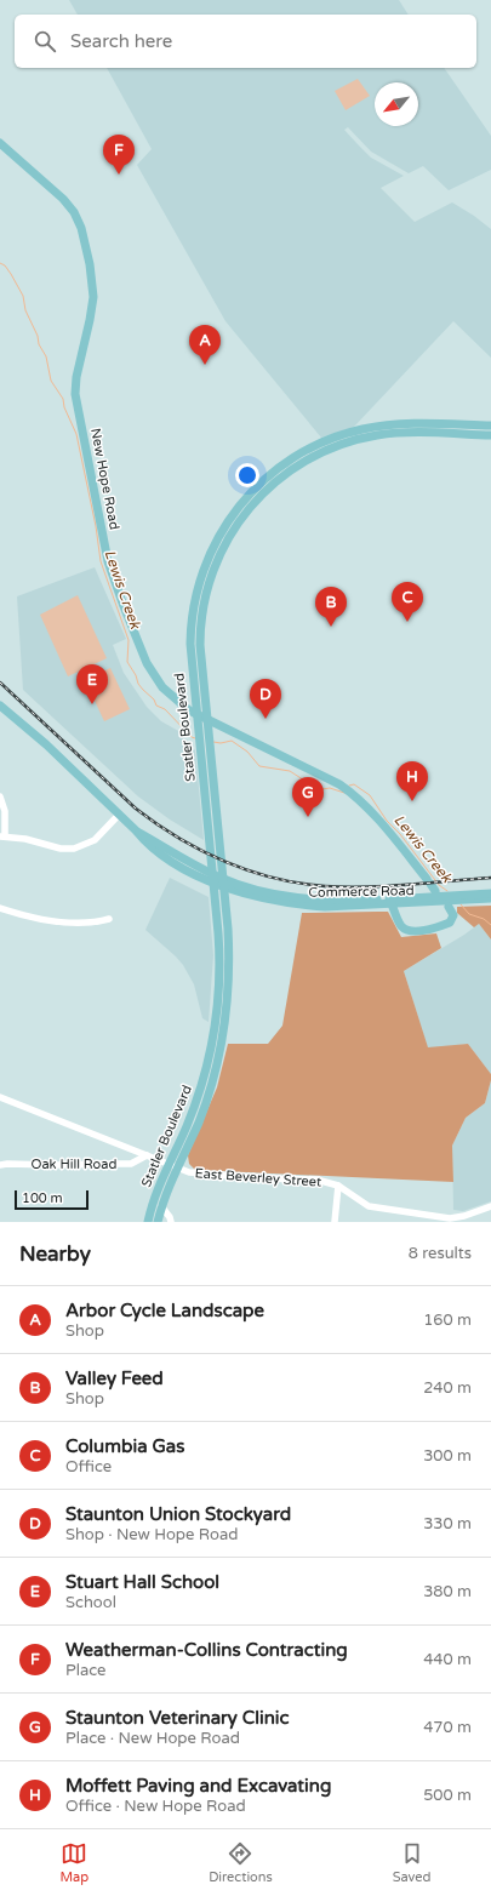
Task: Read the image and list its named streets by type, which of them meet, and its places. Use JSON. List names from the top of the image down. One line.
{"streets":{"main road":["New Hope Road","Statler Boulevard","Commerce Road"],"street":["Oak Hill Road","East Beverley Street"]},"crossings":[["New Hope Road","Statler Boulevard"],["Statler Boulevard","Commerce Road"],["Statler Boulevard","East Beverley Street"],["Oak Hill Road","East Beverley Street"]],"water":["Lewis Creek"],"scale_bar":"100 m","north":"bottom left","page":{"search":"Search here","pins":["F","A","C","B","E","D","H","G"],"scale":"100 m","heading":["Nearby","8 results"],"list":[{"mark":"A","name":"Arbor Cycle Landscape","note":"Shop","value":"160 m"},{"mark":"B","name":"Valley Feed","note":"Shop","value":"240 m"},{"mark":"C","name":"Columbia Gas","note":"Office","value":"300 m"},{"mark":"D","name":"Staunton Union Stockyard","note":"Shop · New Hope Road","value":"330 m"},{"mark":"E","name":"Stuart Hall School","note":"School","value":"380 m"},{"mark":"F","name":"Weatherman-Collins Contracting","note":"Place","value":"440 m"},{"mark":"G","name":"Staunton Veterinary Clinic","note":"Place · New Hope Road","value":"470 m"},{"mark":"H","name":"Moffett Paving and Excavating","note":"Office · New Hope Road","value":"500 m"}],"nav":["Map","Directions","Saved"]}}
